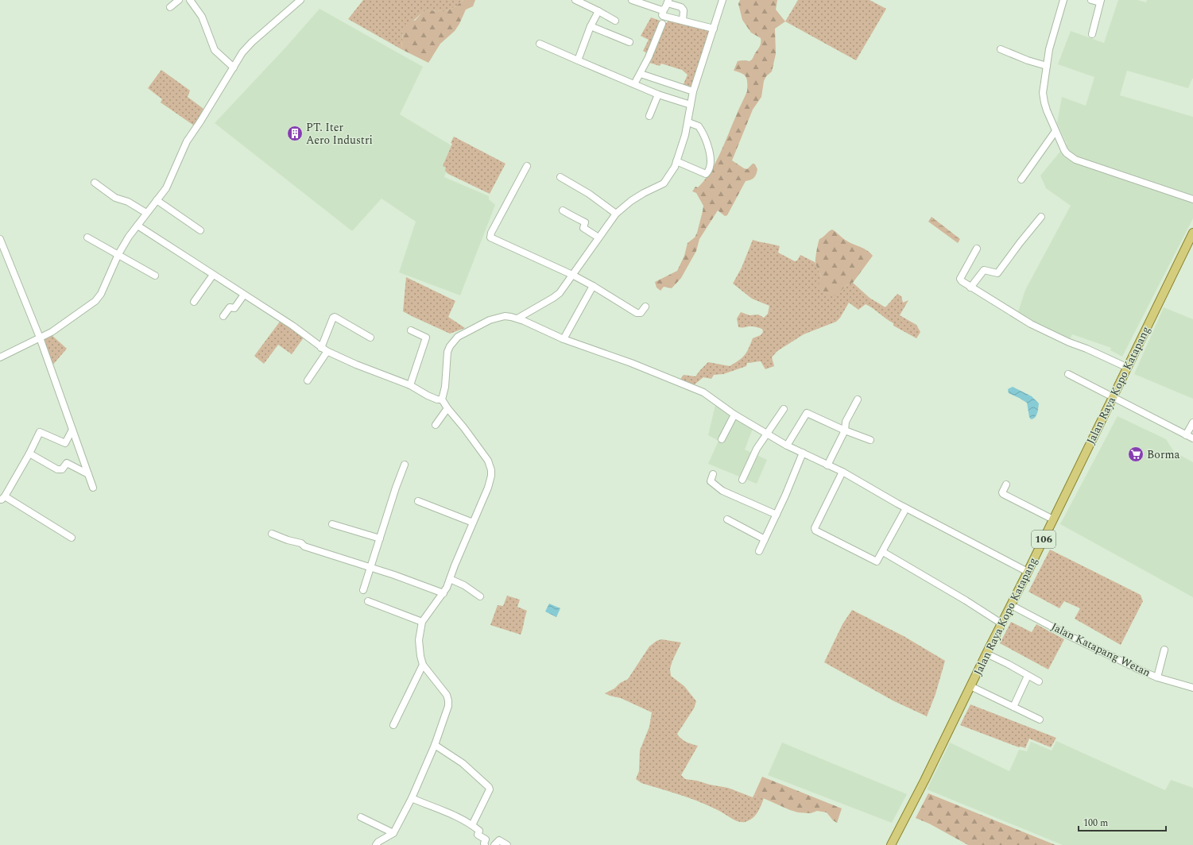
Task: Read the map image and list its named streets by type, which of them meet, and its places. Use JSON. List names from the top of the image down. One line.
{"streets":{"main road":["Jalan Raya Kopo Katapang","106"],"street":["Jalan Katapang Wetan"]},"crossings":[["Jalan Raya Kopo Katapang","Jalan Katapang Wetan"]],"places":{"building":["PT. Iter Aero Industri"],"supermarket":["Borma"]},"scale_bar":"100 m"}
